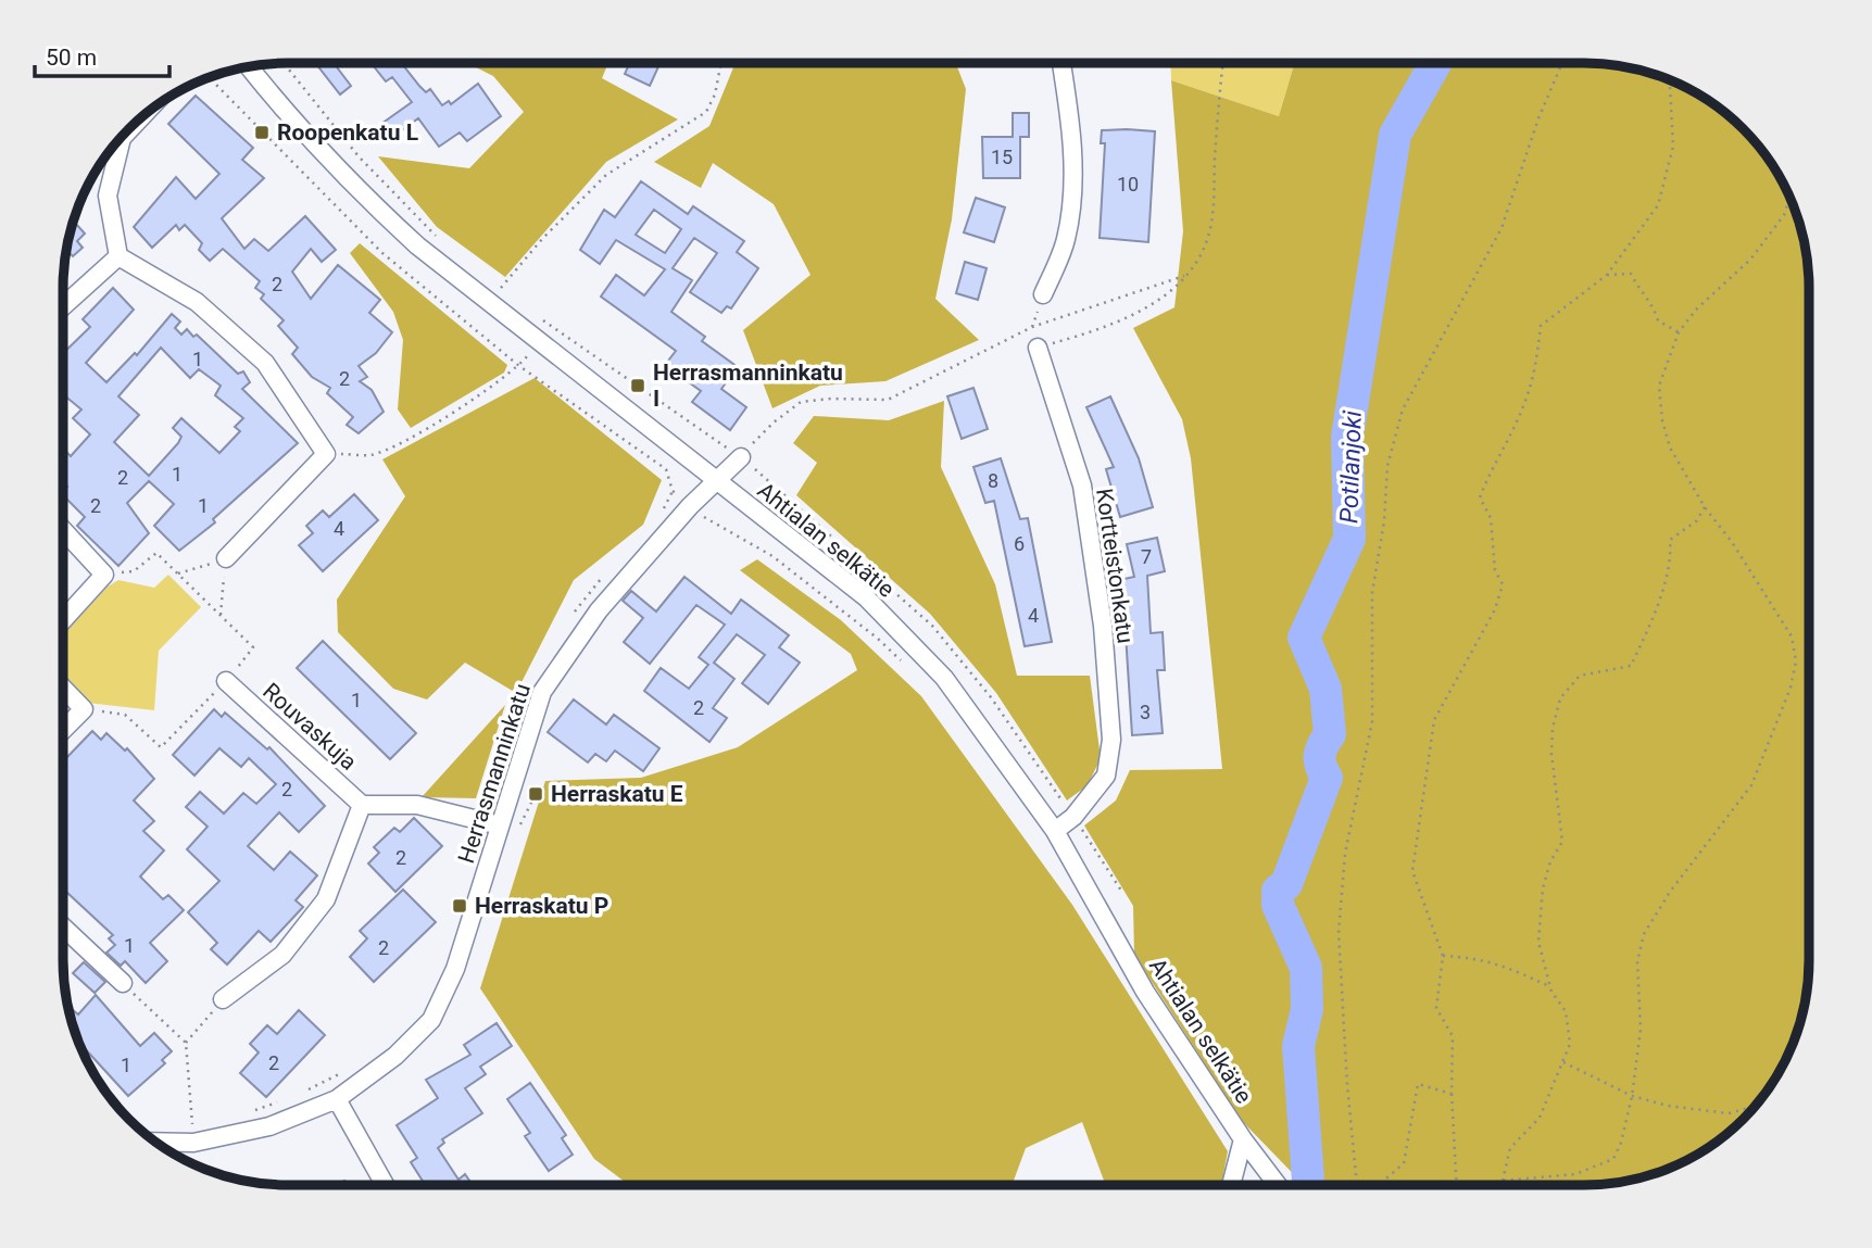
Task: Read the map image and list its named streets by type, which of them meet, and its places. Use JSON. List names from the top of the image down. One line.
{"streets":{"street":["Ahtialan selkätie","Kortteistonkatu","Rouvaskuja","Herrasmanninkatu"]},"crossings":[["Ahtialan selkätie","Kortteistonkatu"],["Ahtialan selkätie","Herrasmanninkatu"]],"water":["Potilanjoki"],"places":{"transit":["Roopenkatu L","Herrasmanninkatu I","Herraskatu E","Herraskatu P"]},"house_numbers":["15","10","2","1","2","1","2","8","2","1","4","6","7","4","1","2","3","2","2","1","2","2","1"],"scale_bar":"50 m"}
